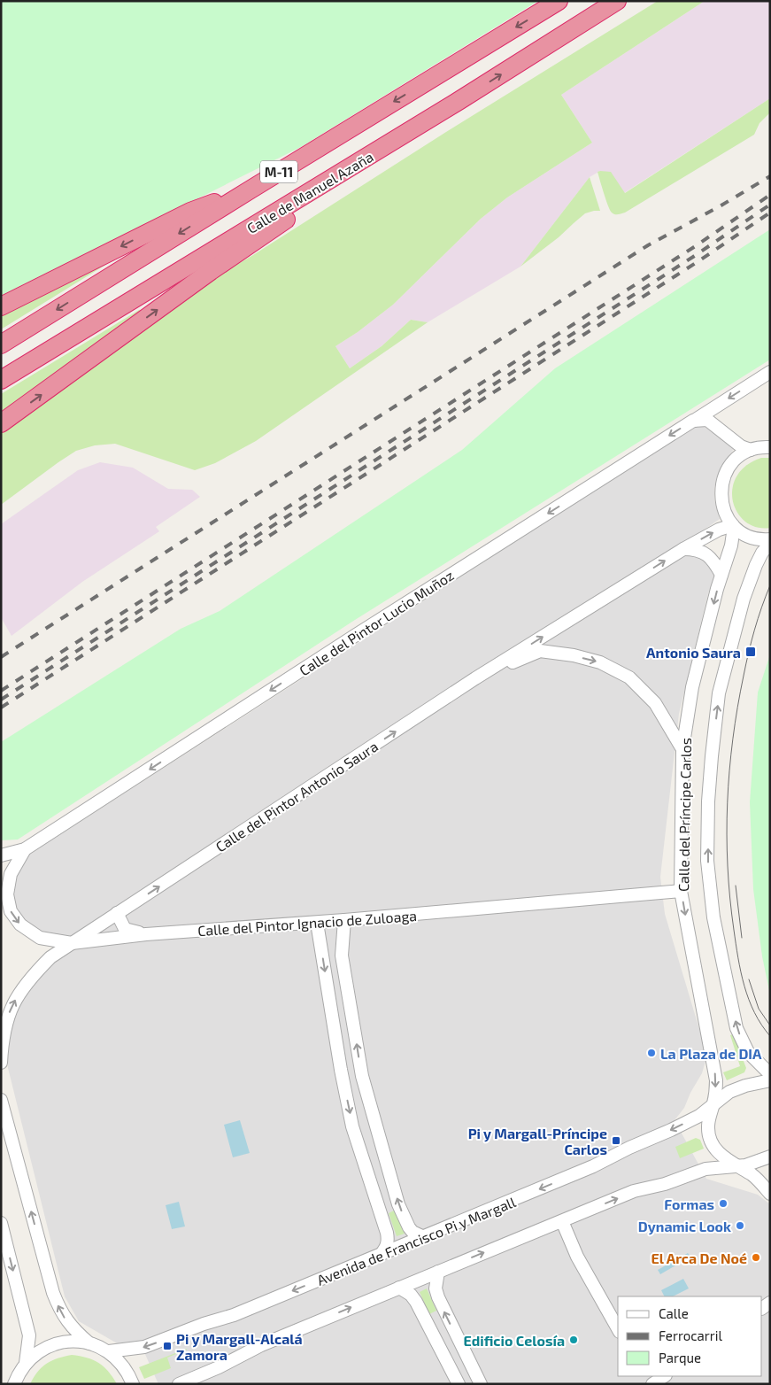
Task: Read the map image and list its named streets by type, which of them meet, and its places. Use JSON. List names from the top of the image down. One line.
{"streets":{"highway":["M-11","Calle de Manuel Azaña"],"street":["Calle del Pintor Lucio Muñoz","Calle del Pintor Antonio Saura","Calle del Príncipe Carlos","Calle del Pintor Ignacio de Zuloaga","Avenida de Francisco Pi y Margall"]},"crossings":[["Calle del Pintor Lucio Muñoz","Calle del Pintor Ignacio de Zuloaga"],["Calle del Pintor Antonio Saura","Calle del Príncipe Carlos"],["Calle del Pintor Antonio Saura","Calle del Pintor Ignacio de Zuloaga"],["Calle del Príncipe Carlos","Calle del Pintor Ignacio de Zuloaga"],["Calle del Príncipe Carlos","Avenida de Francisco Pi y Margall"]],"one_way":["Calle del Pintor Lucio Muñoz","Calle del Pintor Antonio Saura"],"places":{"transit":["Antonio Saura","Pi y Margall-Príncipe Carlos","Pi y Margall-Alcalá Zamora"],"other":["La Plaza de DIA","Formas","Dynamic Look","El Arca De Noé","Edificio Celosía"]},"legend":["Calle","Ferrocarril","Parque"]}
